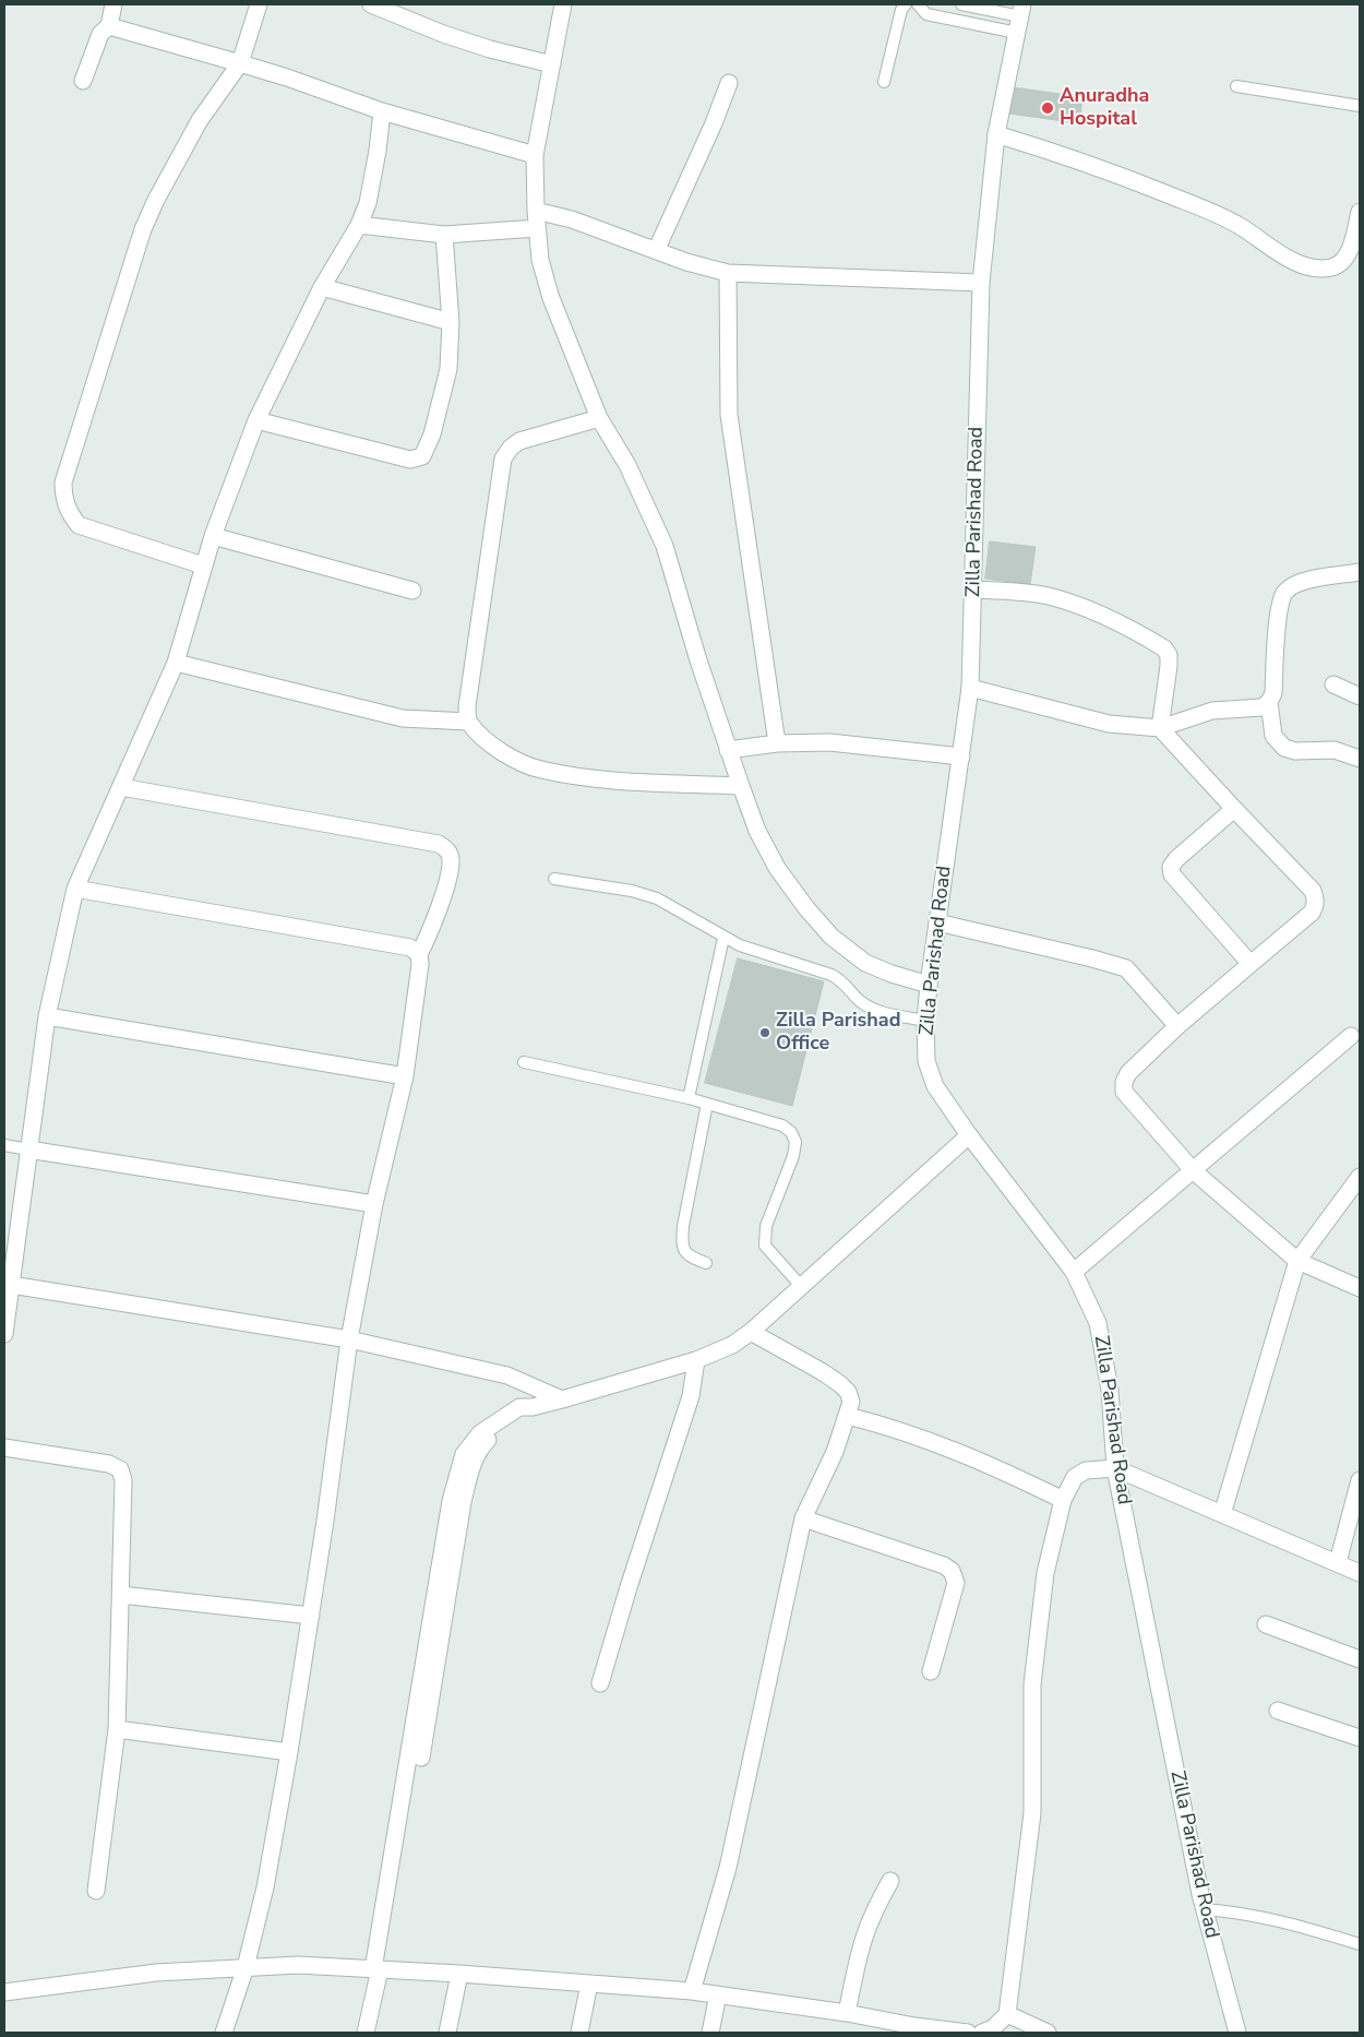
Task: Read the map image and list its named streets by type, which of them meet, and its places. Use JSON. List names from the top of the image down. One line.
{"streets":{"street":["Zilla Parishad Road"]},"places":["Anuradha Hospital","Zilla Parishad Office"]}
